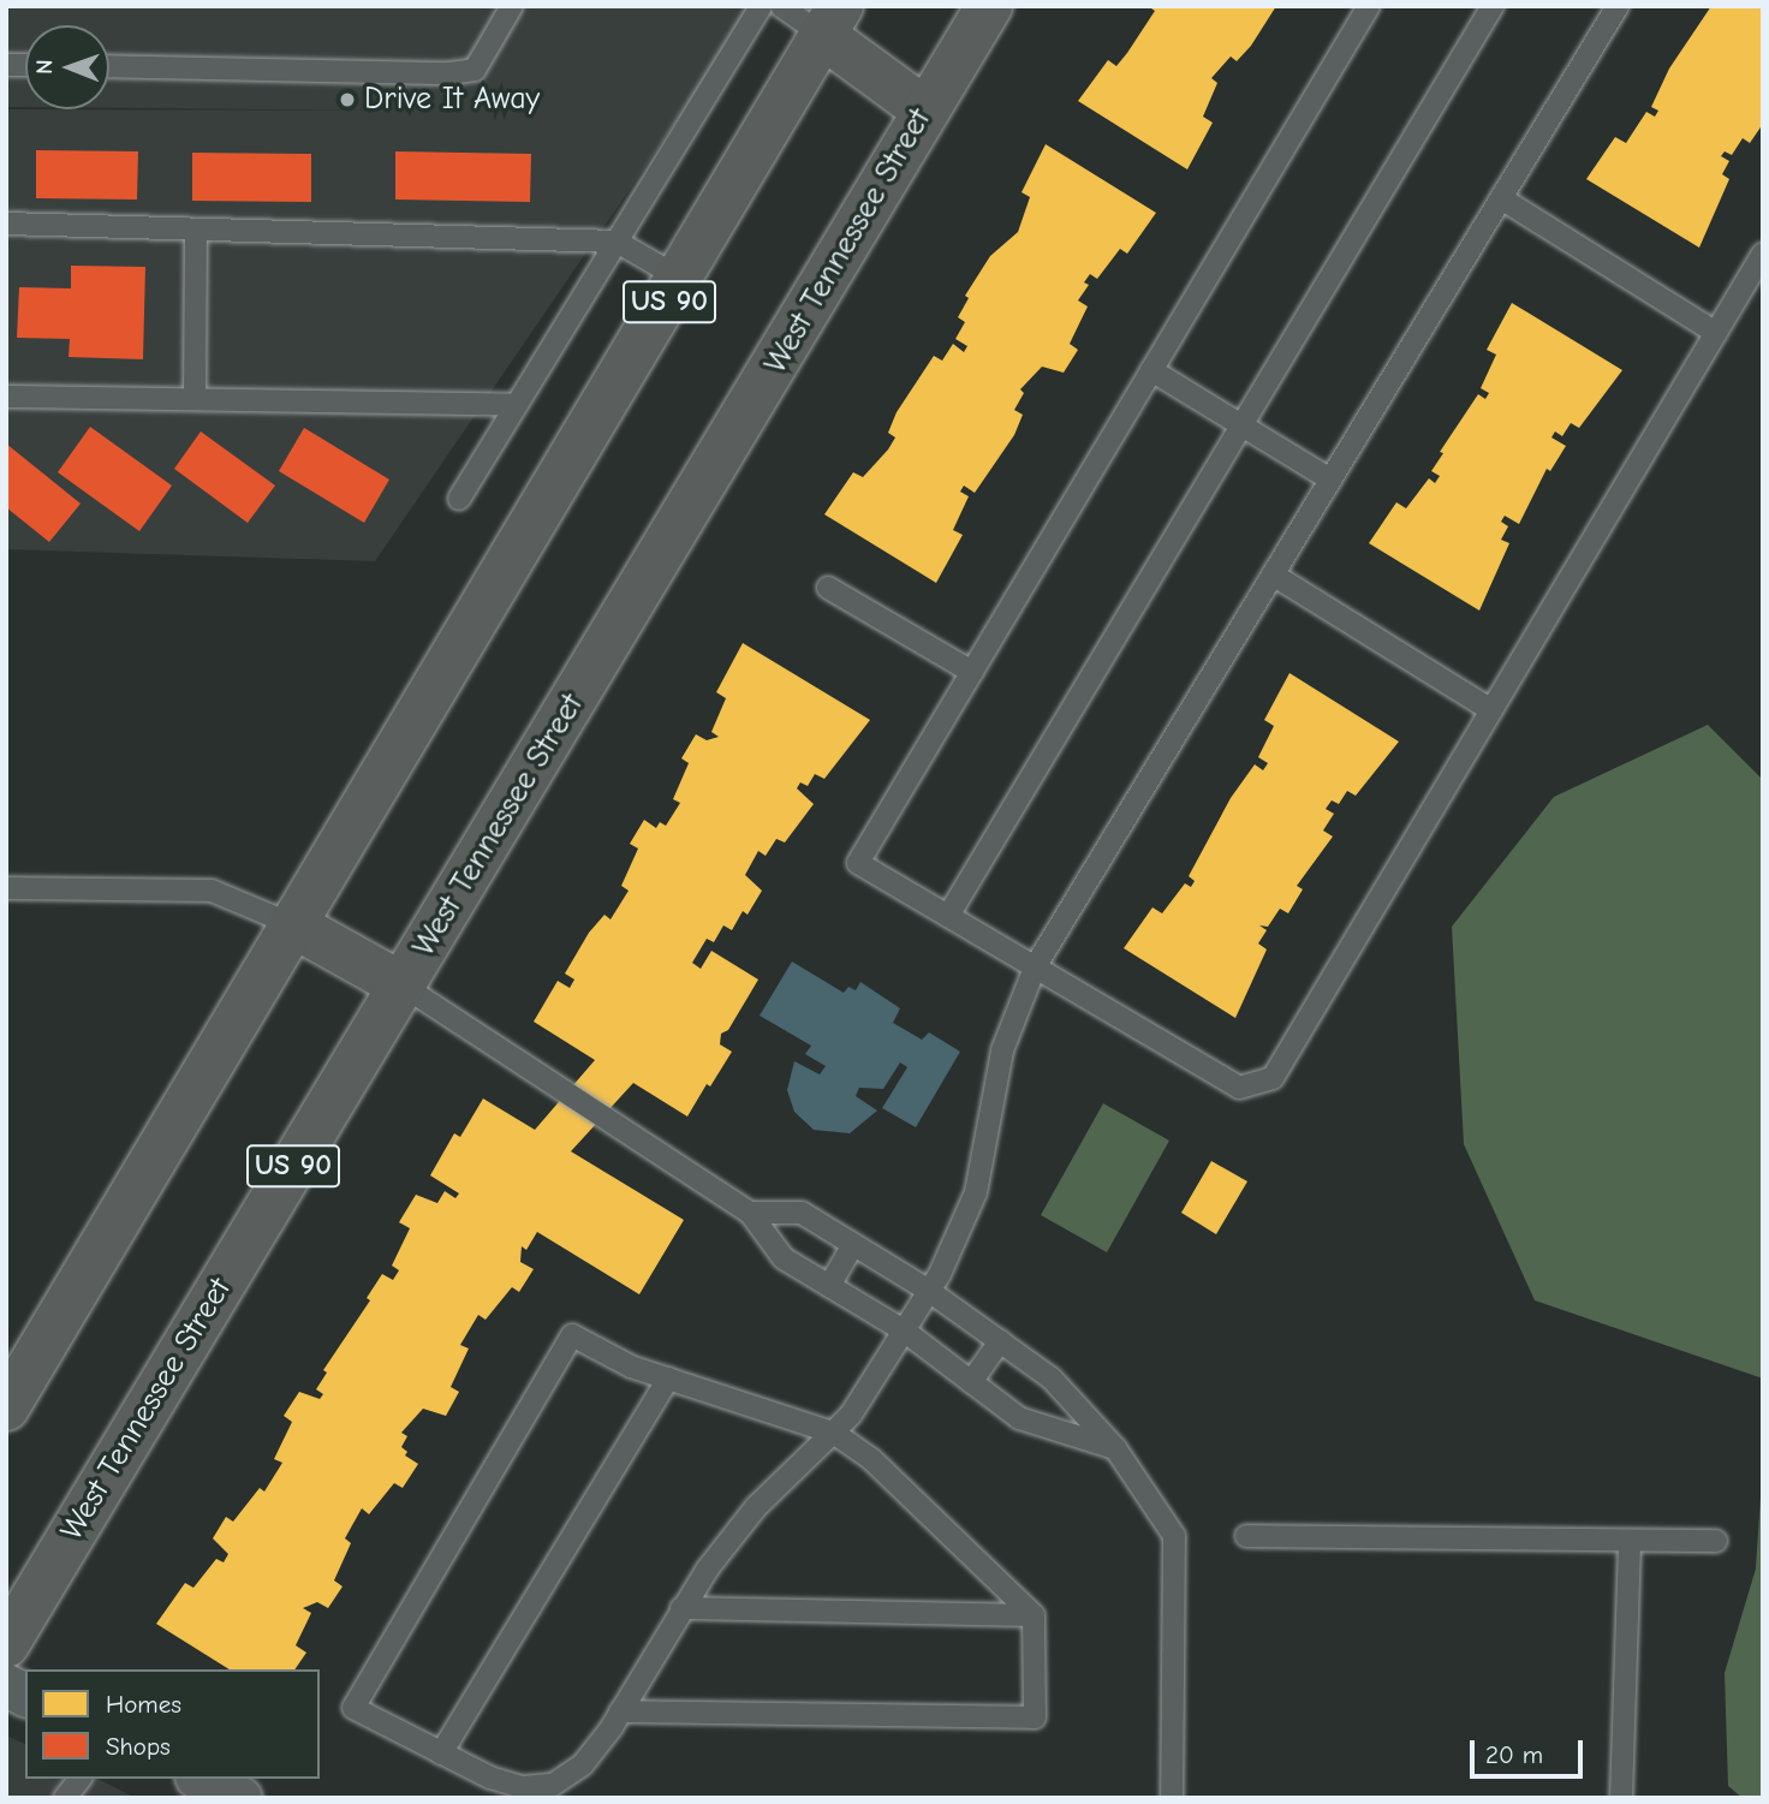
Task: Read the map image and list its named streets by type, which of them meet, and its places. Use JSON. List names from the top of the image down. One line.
{"streets":{"main road":["West Tennessee Street","US 90"]},"places":["Drive It Away"],"legend":["Homes","Shops"],"scale_bar":"20 m","north":"left"}
